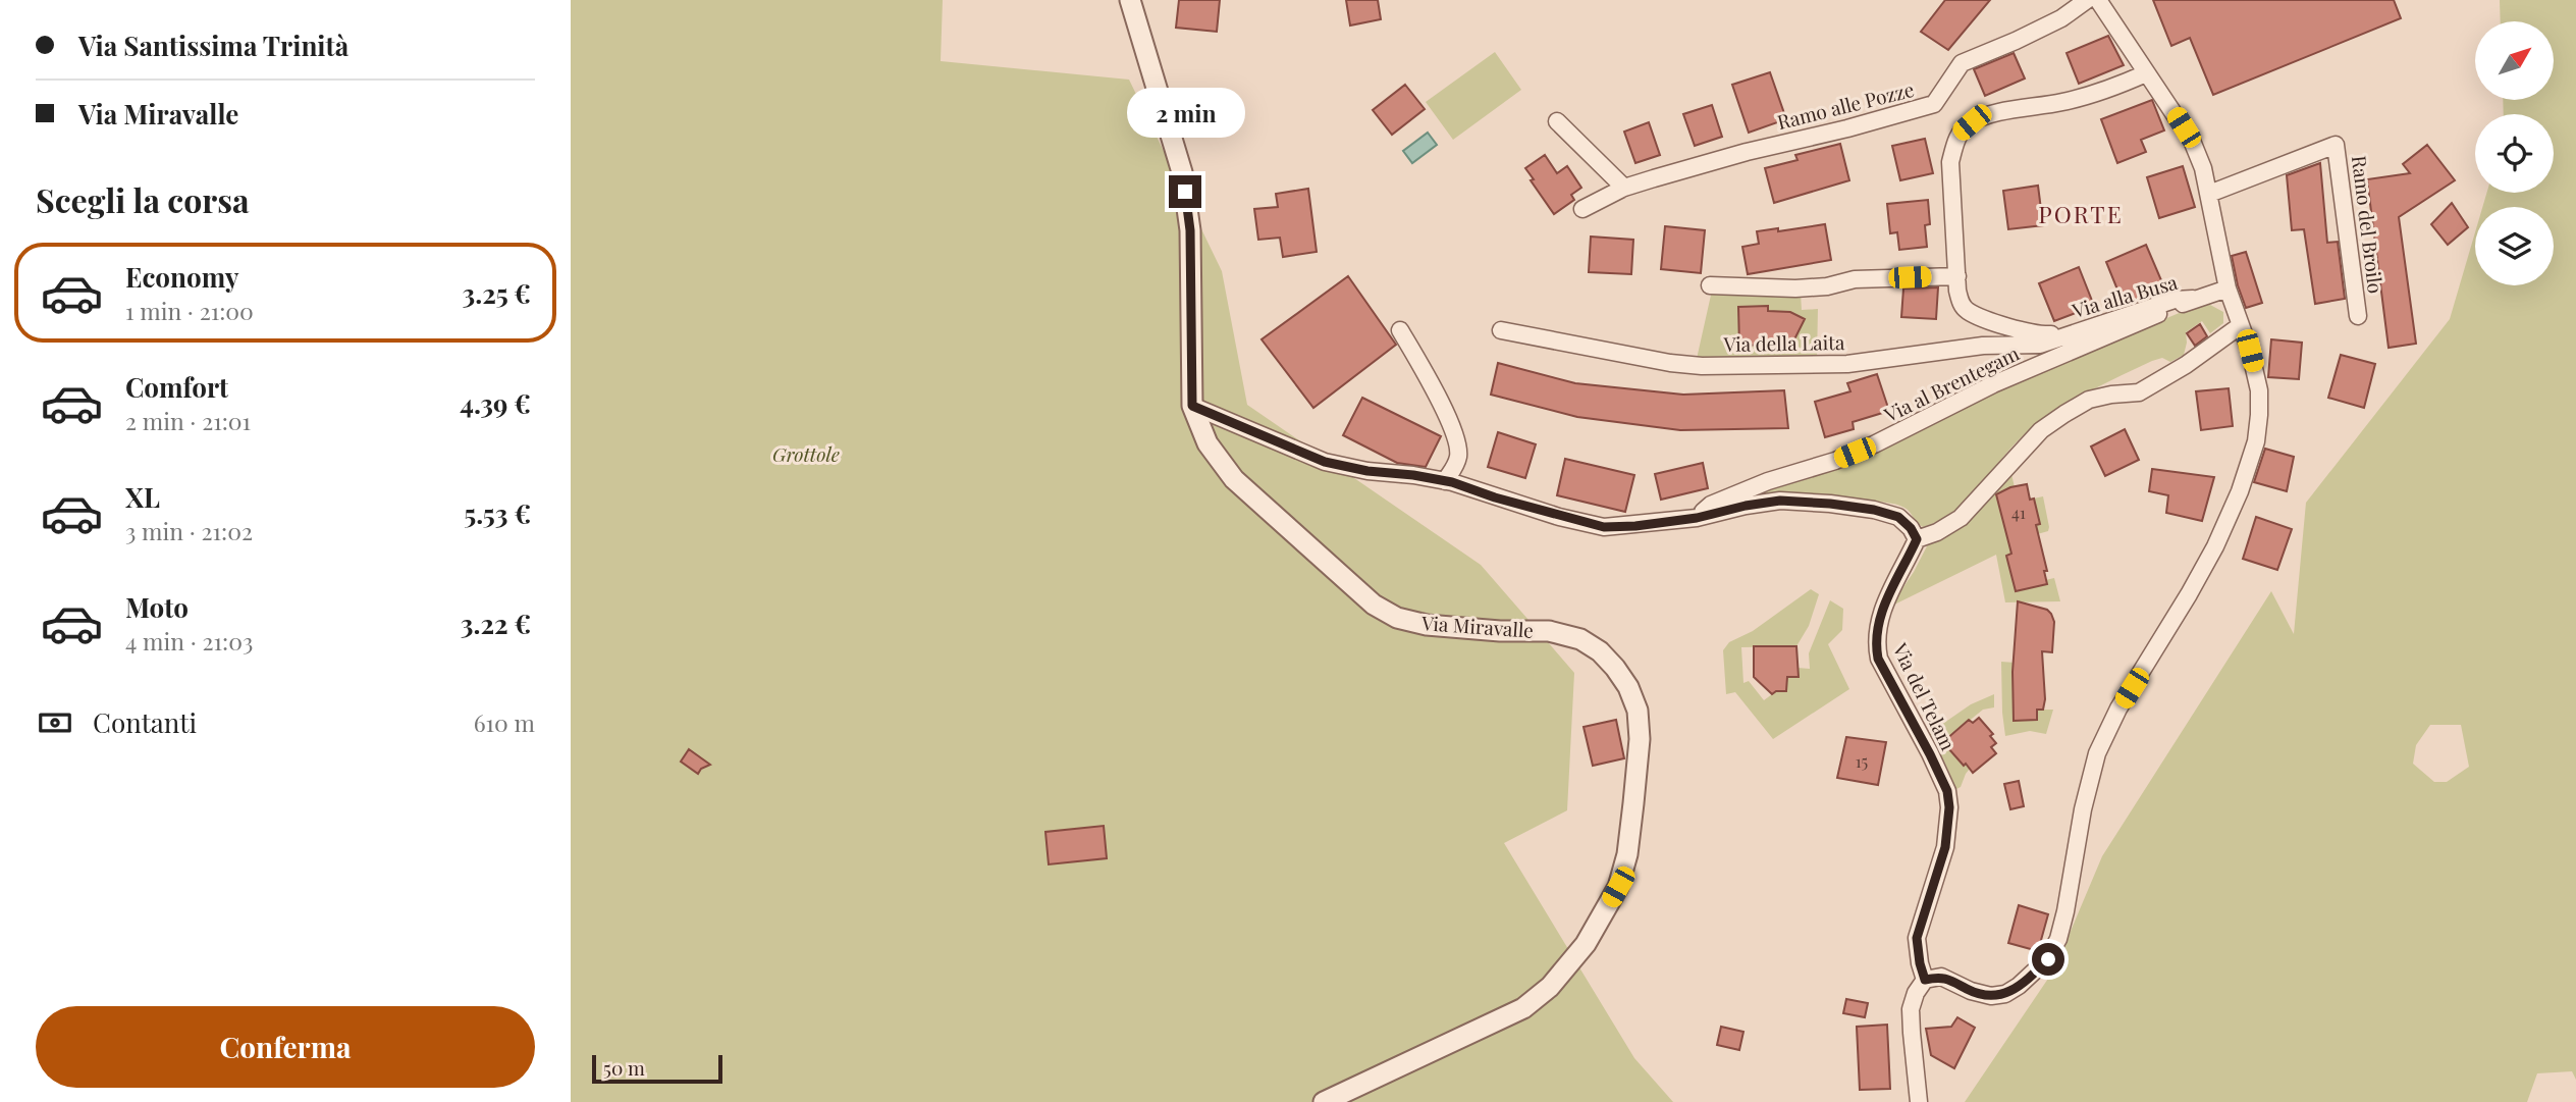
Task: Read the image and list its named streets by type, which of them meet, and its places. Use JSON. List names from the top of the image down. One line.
{"streets":{"street":["Ramo alle Pozze","Ramo del Broilo","Via alla Busa","Via della Laita","Via al Brentegam","Via Miravalle","Via del Telam"]},"crossings":[["Via alla Busa","Via della Laita"],["Via alla Busa","Via al Brentegam"],["Via al Brentegam","Via Miravalle"],["Via al Brentegam","Via del Telam"]],"districts":["PORTE"],"parks":["Grottole"],"house_numbers":["41","15"],"scale_bar":"50 m","north":"top right","page":{"banner":["Via Santissima Trinità","Via Miravalle"],"bubble":"2 min","heading":"Scegli la corsa","list":[{"name":"Economy","note":"1 min · 21:00","value":"3.25 €"},{"name":"Comfort","note":"2 min · 21:01","value":"4.39 €"},{"name":"XL","note":"3 min · 21:02","value":"5.53 €"},{"name":"Moto","note":"4 min · 21:03","value":"3.22 €"}],"pay":["Contanti","610 m"],"buttons":"Conferma","scale":"50 m"}}
